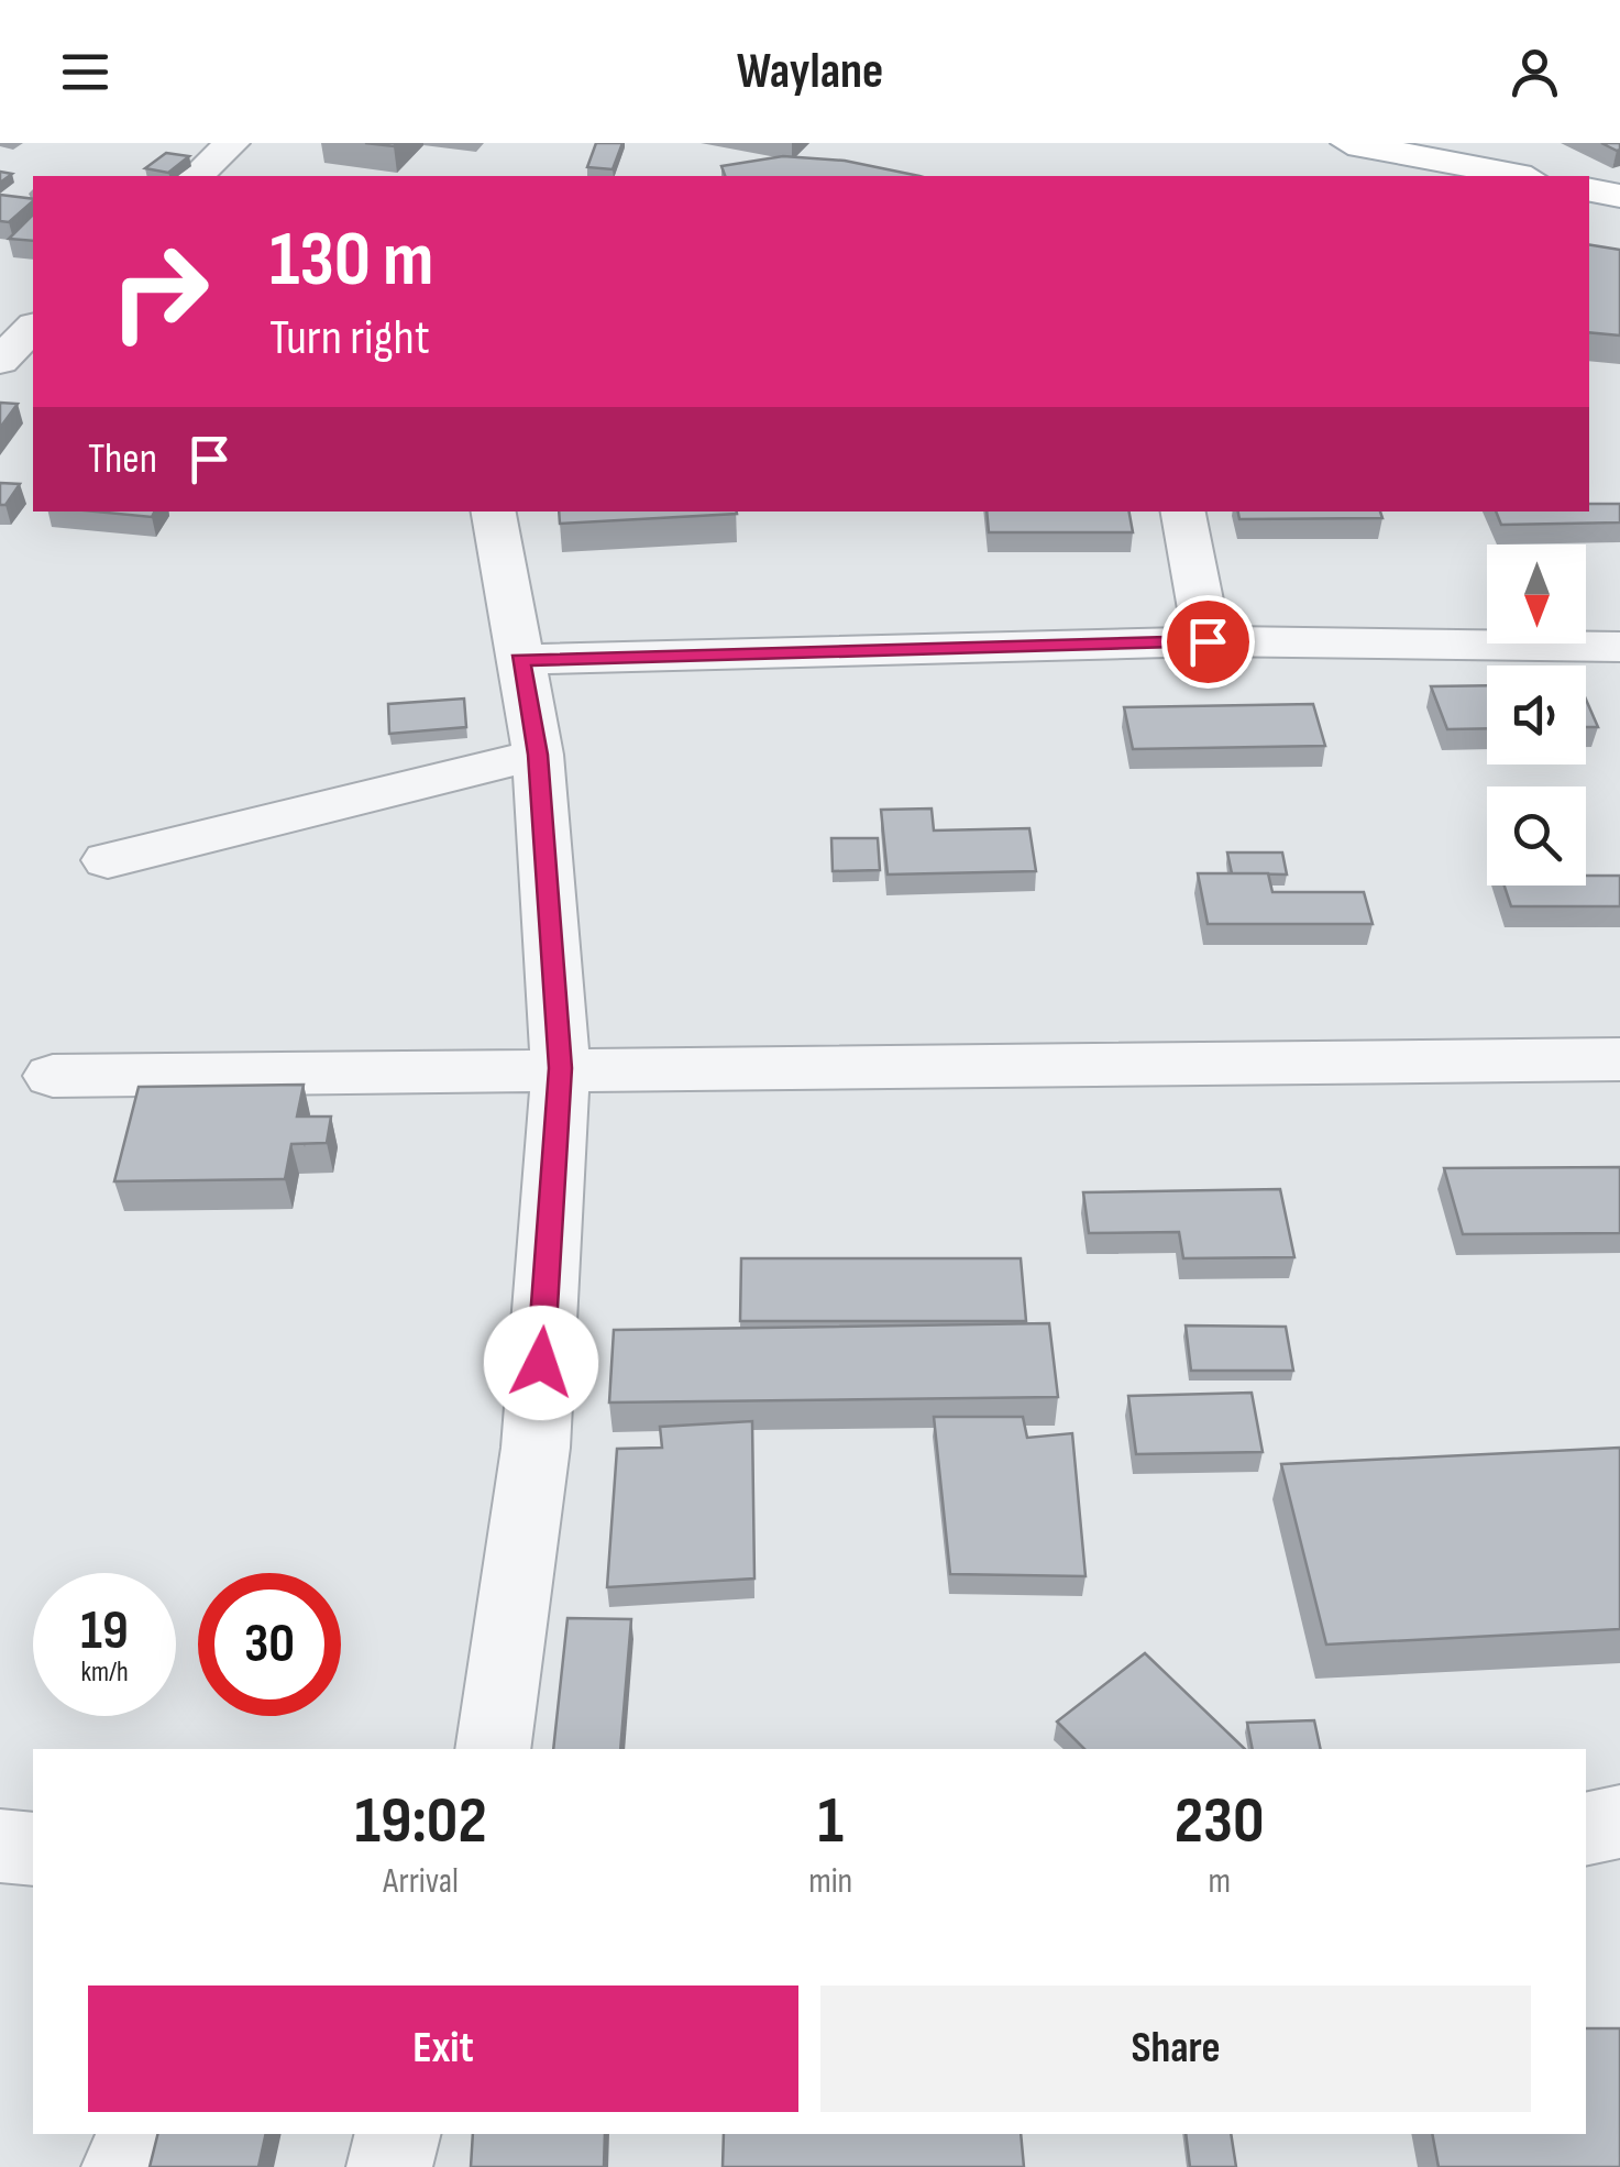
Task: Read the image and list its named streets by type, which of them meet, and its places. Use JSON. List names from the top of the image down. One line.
{"north":"bottom","page":{"header":"Waylane","turn":["130 m","Turn right"],"then":"Then","speed":"19 km/h","limit":"30","eta":["19:02","Arrival","1","min","230","m"],"buttons":["Exit","Share"]}}
